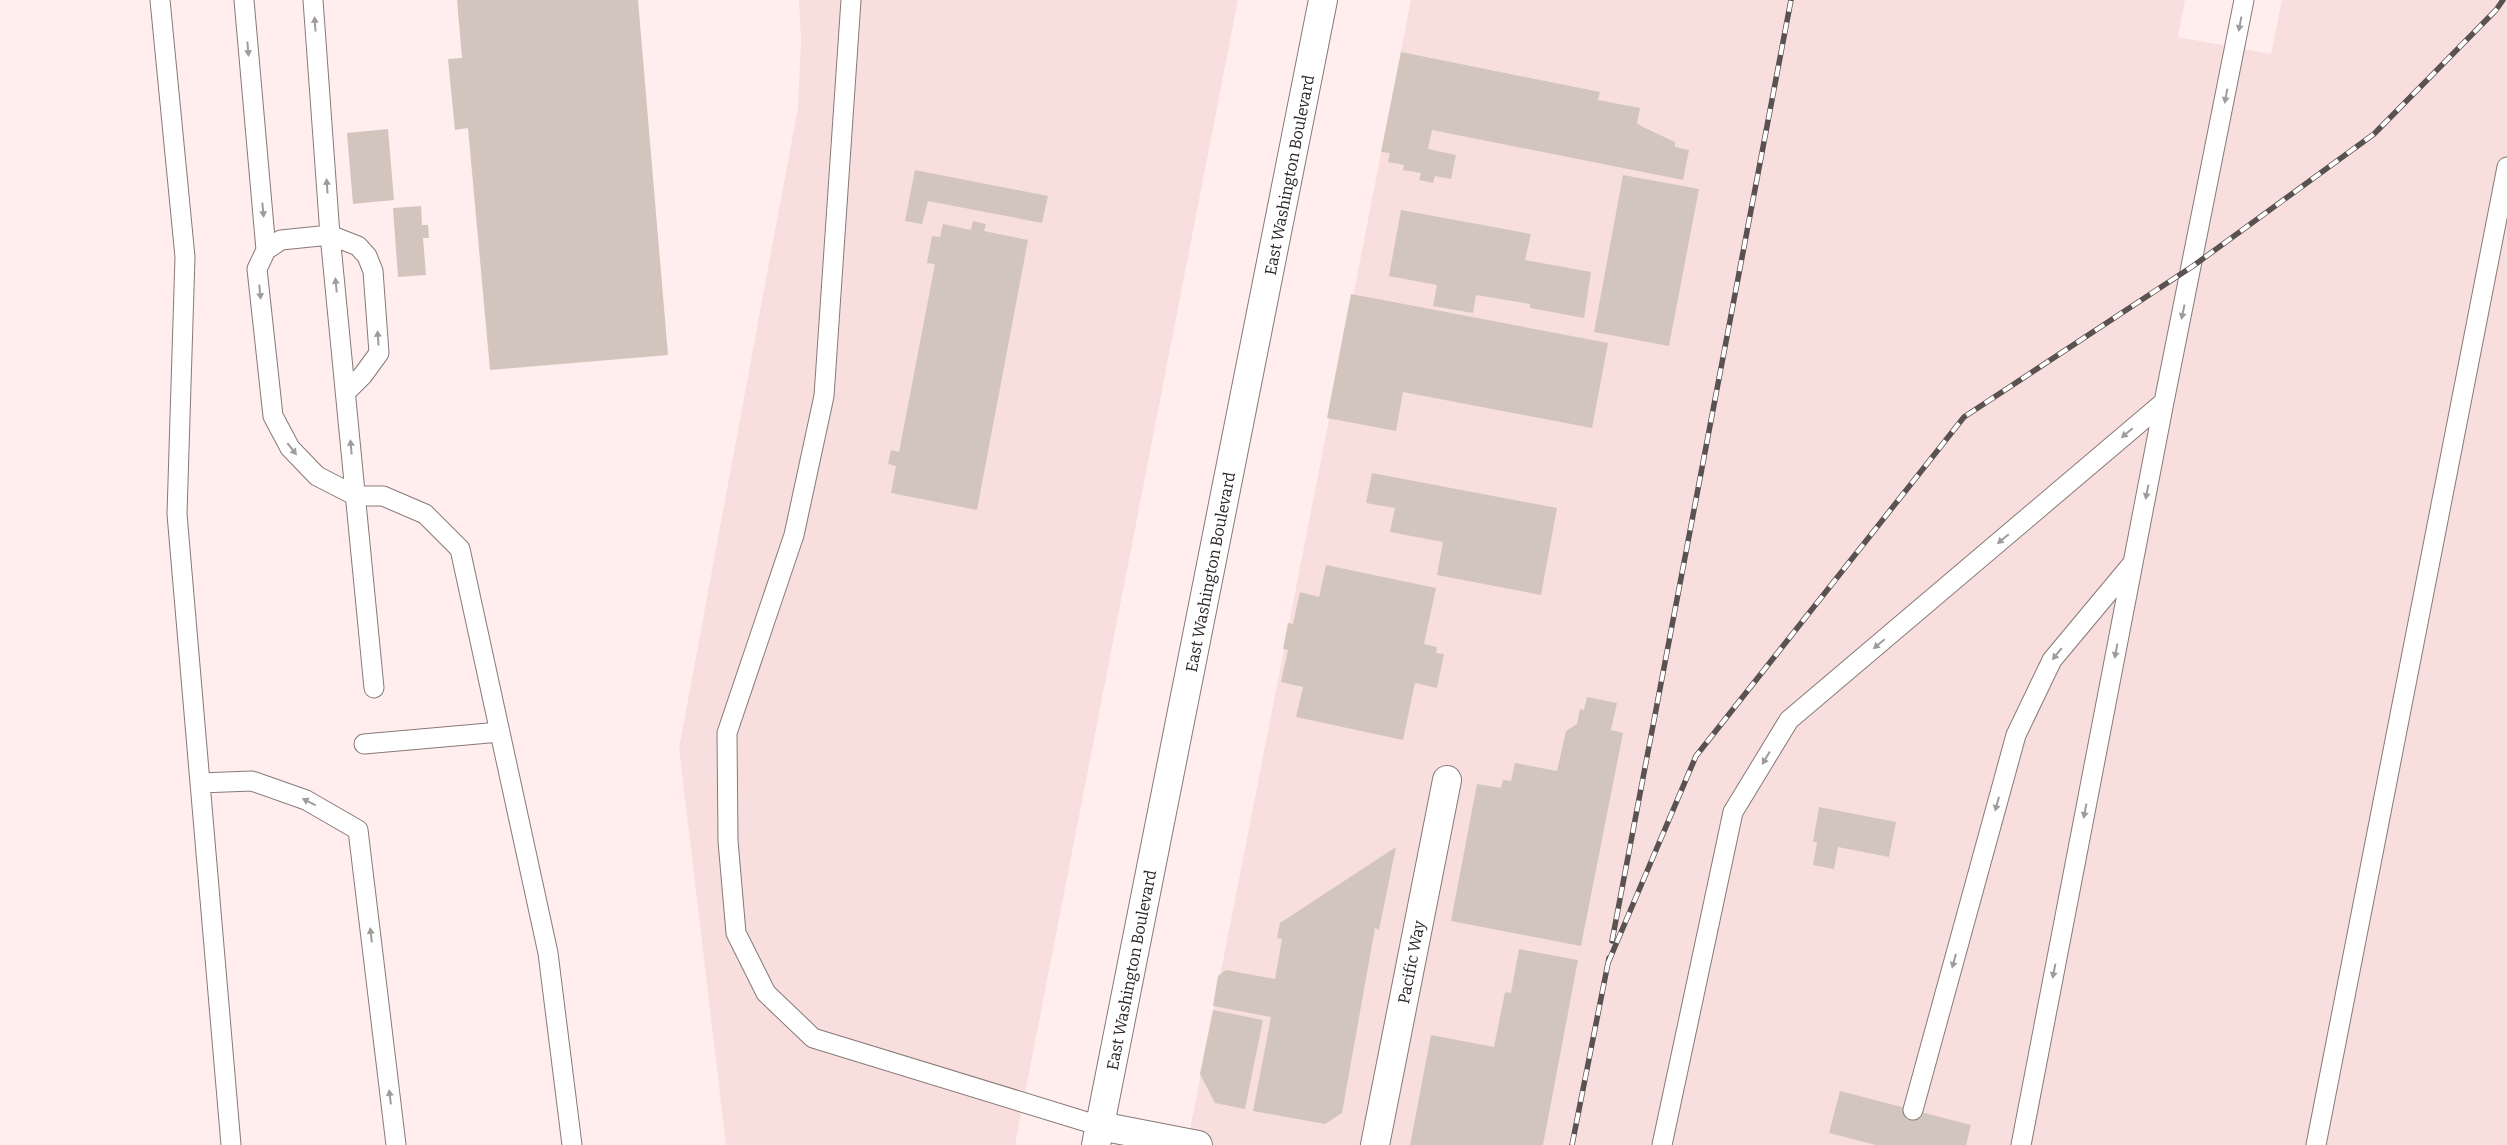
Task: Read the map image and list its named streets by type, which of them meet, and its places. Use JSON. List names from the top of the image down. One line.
{"streets":{"main road":["East Washington Boulevard","Pacific Way"]}}
